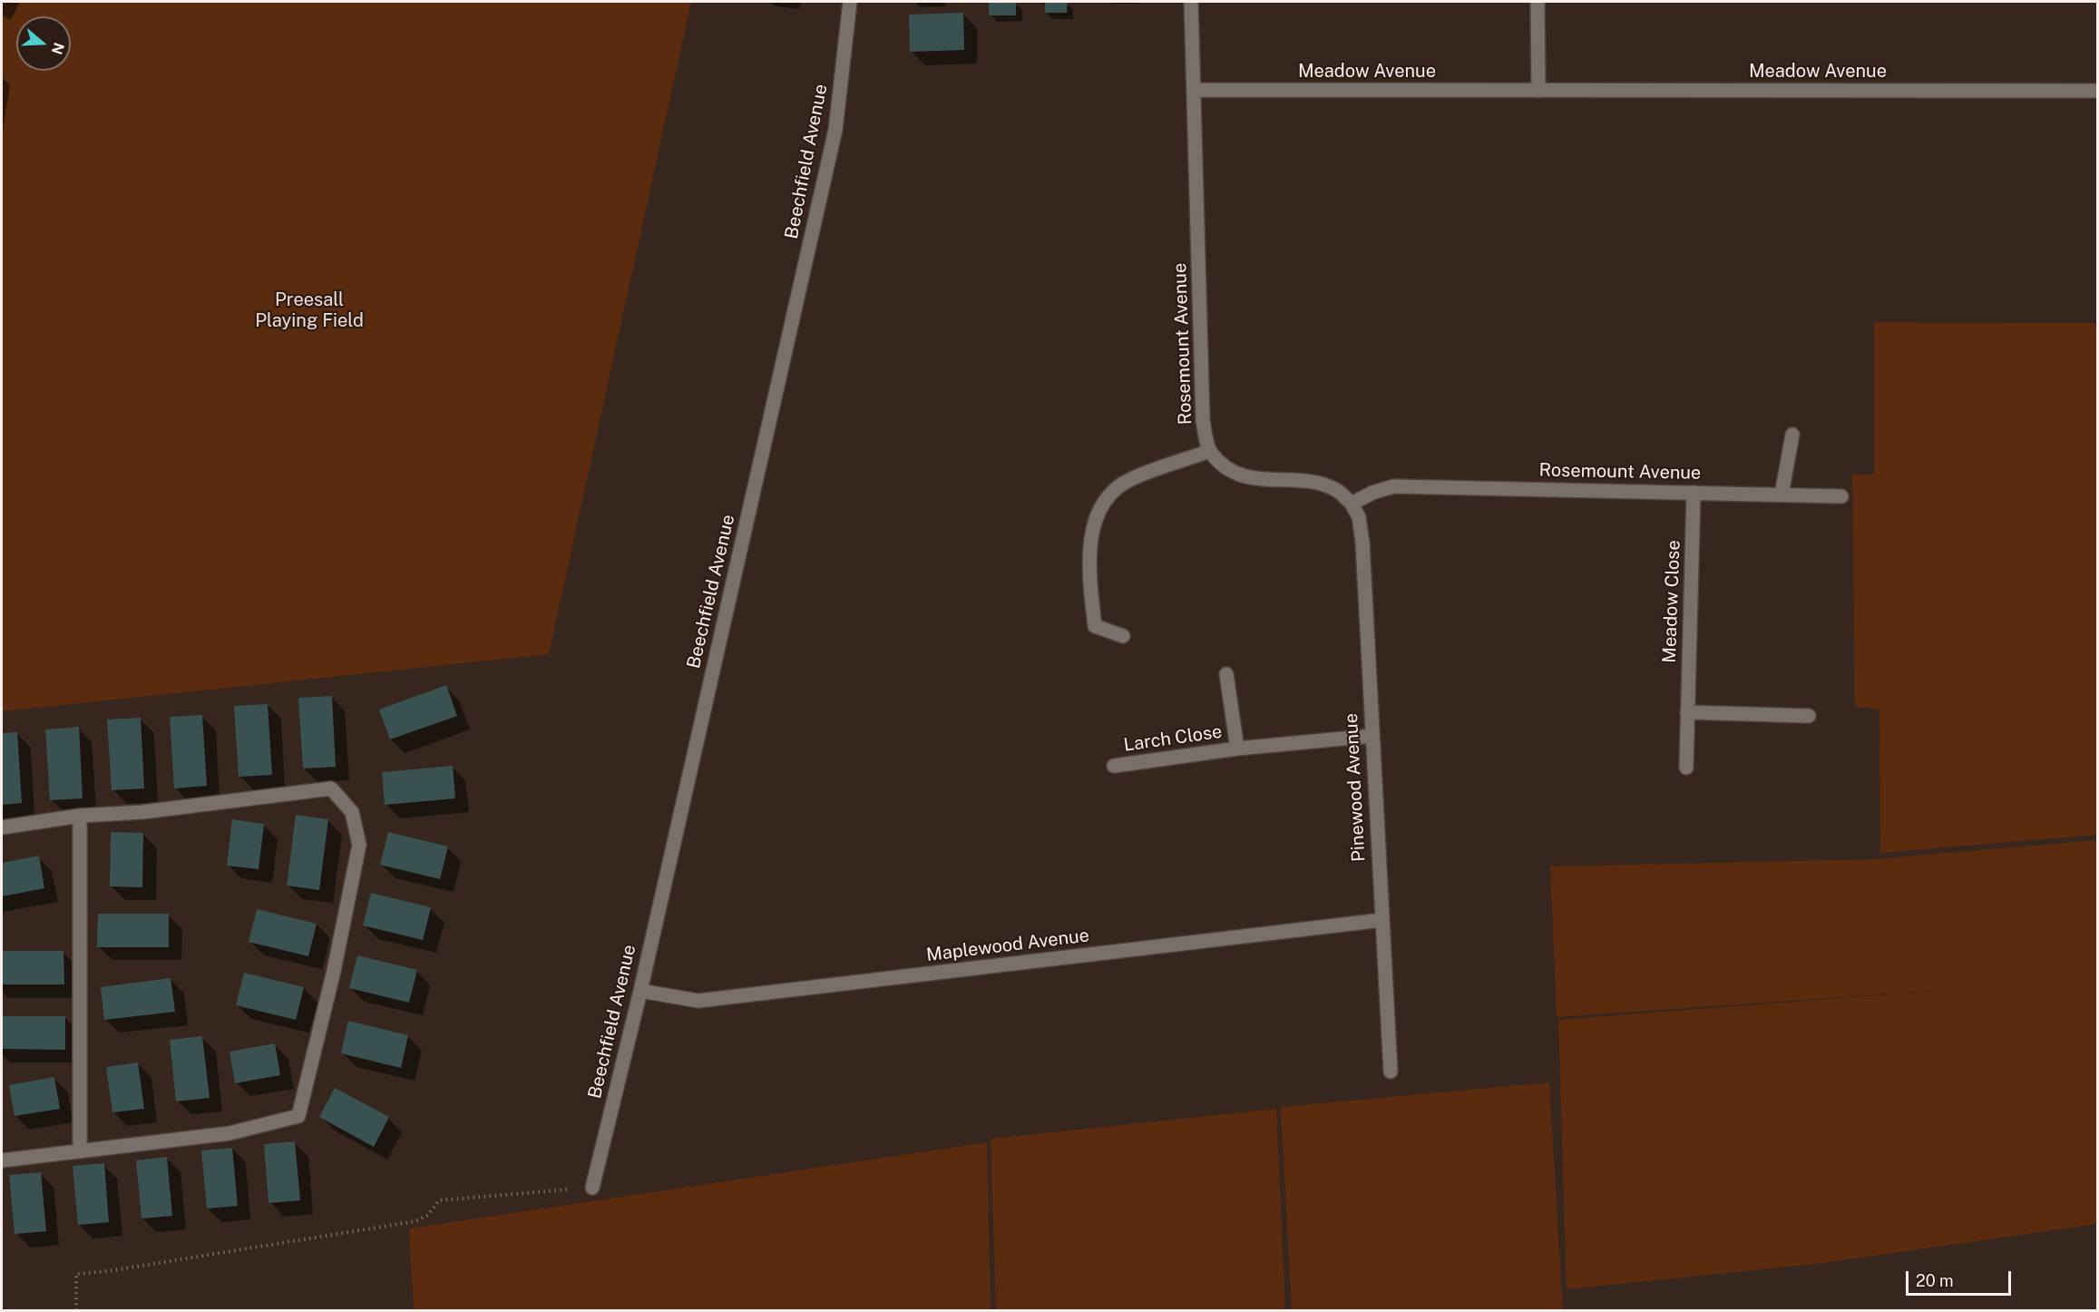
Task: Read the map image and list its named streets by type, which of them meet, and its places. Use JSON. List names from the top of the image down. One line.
{"streets":{"street":["Meadow Avenue","Beechfield Avenue","Rosemount Avenue","Meadow Close","Larch Close","Pinewood Avenue","Maplewood Avenue"]},"crossings":[["Meadow Avenue","Rosemount Avenue"],["Beechfield Avenue","Maplewood Avenue"],["Rosemount Avenue","Meadow Close"],["Rosemount Avenue","Pinewood Avenue"],["Larch Close","Pinewood Avenue"],["Pinewood Avenue","Maplewood Avenue"]],"parks":["Preesall Playing Field"],"scale_bar":"20 m","north":"right"}
